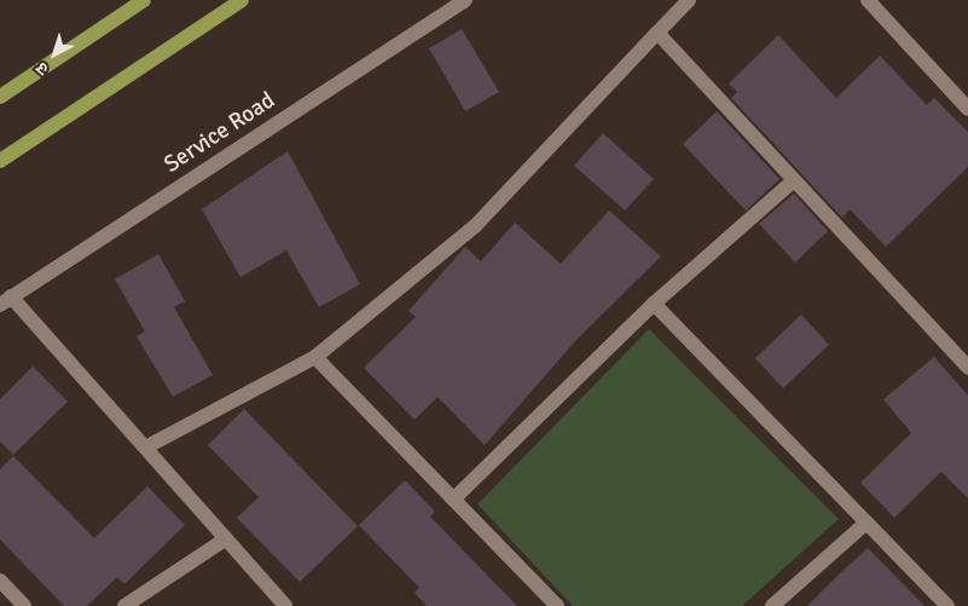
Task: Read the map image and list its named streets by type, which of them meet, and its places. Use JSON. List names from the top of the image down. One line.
{"streets":{"street":["Service Road"]},"north":"bottom left"}
